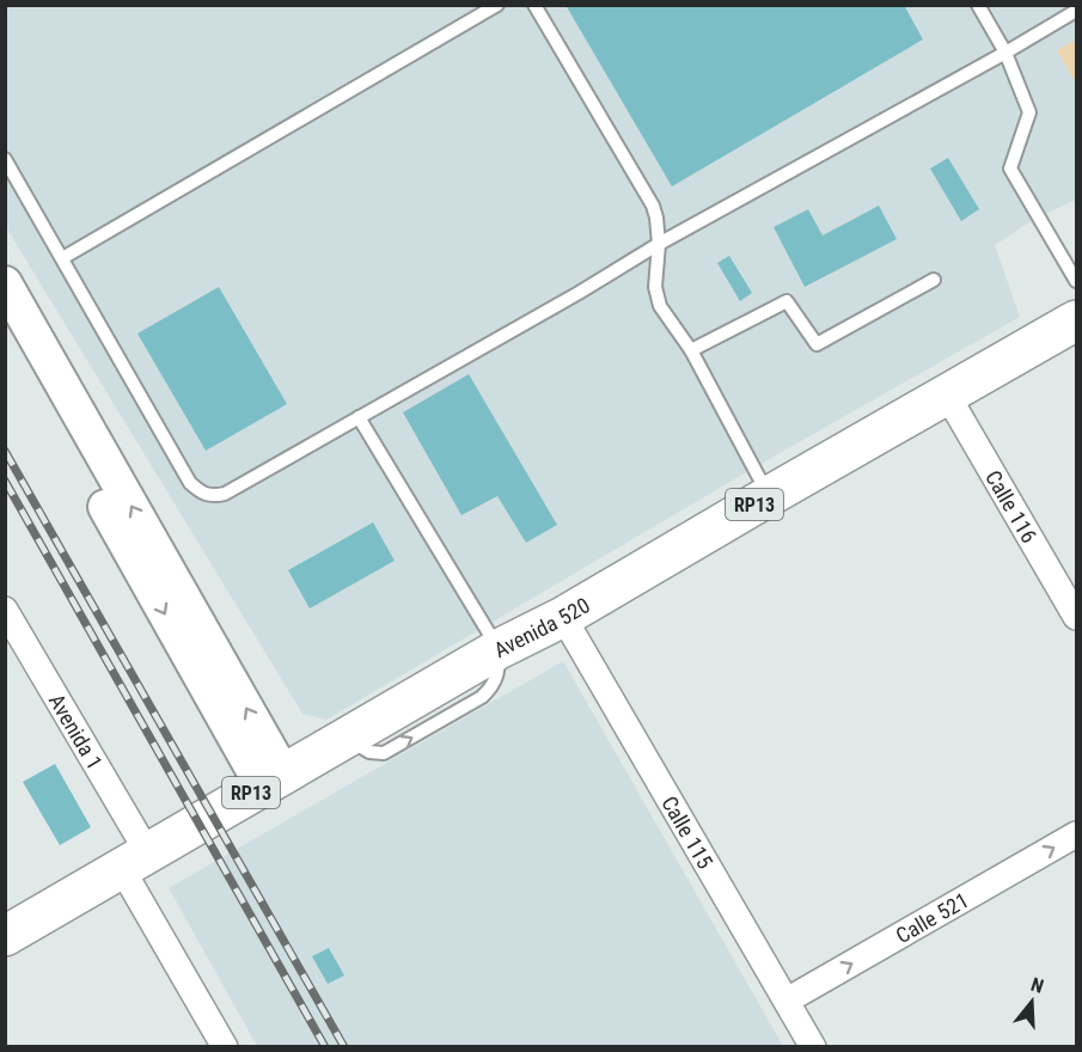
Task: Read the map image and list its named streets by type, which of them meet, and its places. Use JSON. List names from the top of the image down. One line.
{"streets":{"main road":["RP13","Avenida 520"],"street":["Calle 116","Avenida 1","Calle 115","Calle 521"]},"crossings":[["Calle 116","Avenida 520"],["Avenida 520","Avenida 1"],["Avenida 520","Calle 115"],["Calle 115","Calle 521"]],"one_way":["Calle 521"],"north":"top"}
